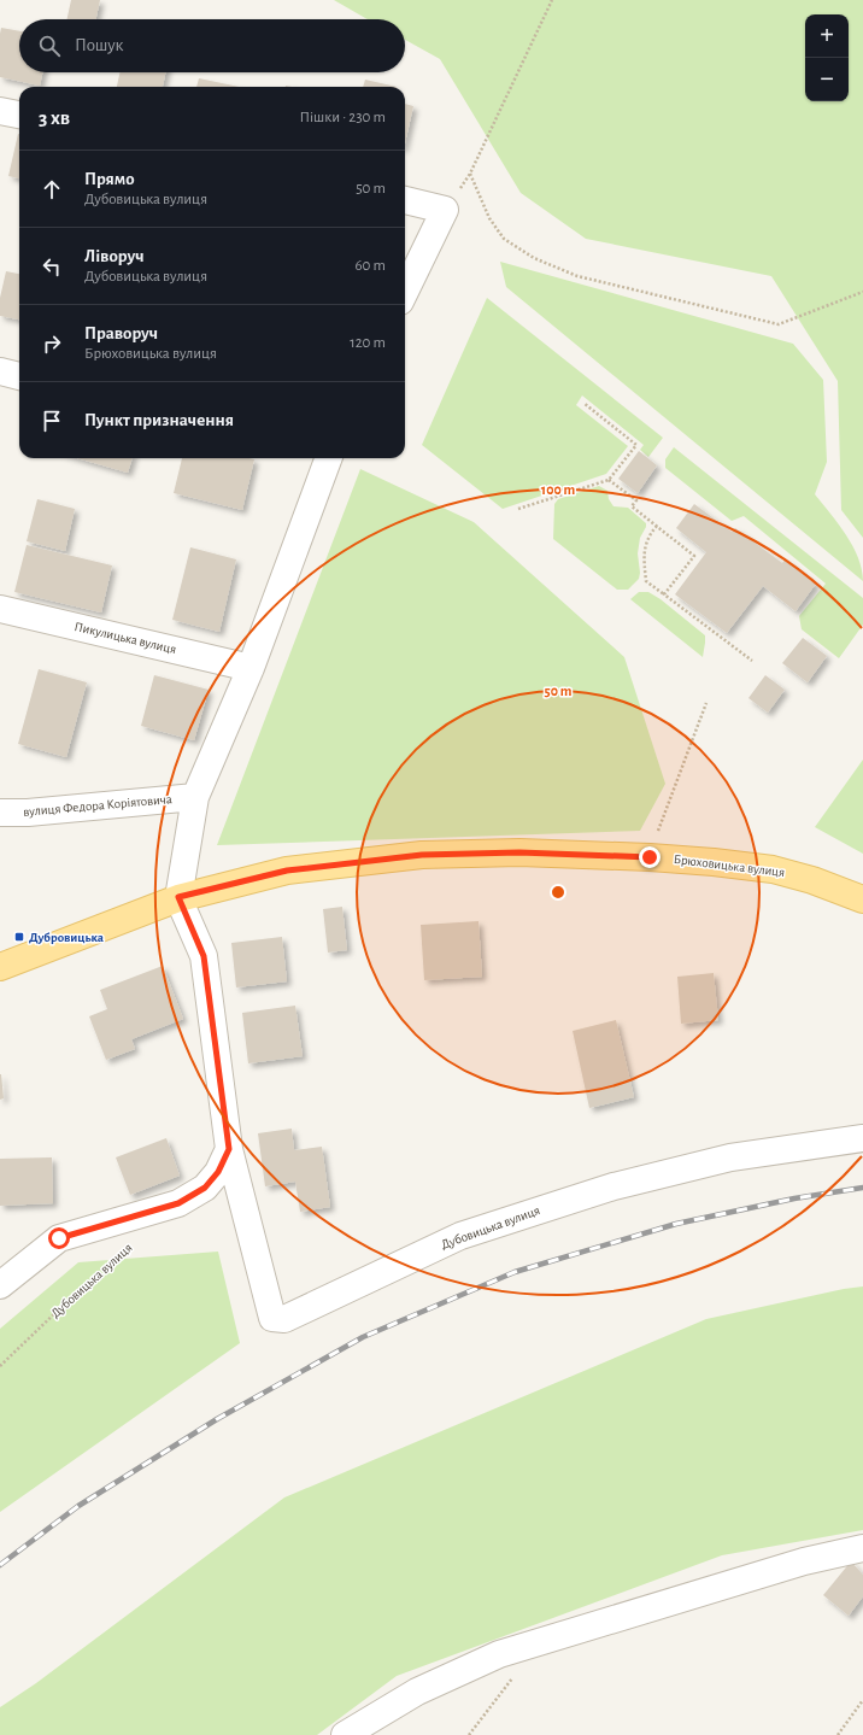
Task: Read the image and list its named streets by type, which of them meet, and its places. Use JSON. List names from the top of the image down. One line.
{"streets":{"main road":["Брюховицька вулиця"],"street":["Пикулицька вулиця","вулиця Федора Коріятовича","Дубовицька вулиця"]},"crossings":[["Брюховицька вулиця","Дубовицька вулиця"]],"places":{"transit":["Дубровицька"]},"page":{"map_buttons":["+","−"],"search":"Пошук","heading":["3 хв","Пішки · 230 m"],"list":[["Прямо","Дубовицька вулиця","50 m"],["Ліворуч","Дубовицька вулиця","60 m"],["Праворуч","Брюховицька вулиця","120 m"],"Пункт призначення"]},"rings":["100 m","50 m"]}
